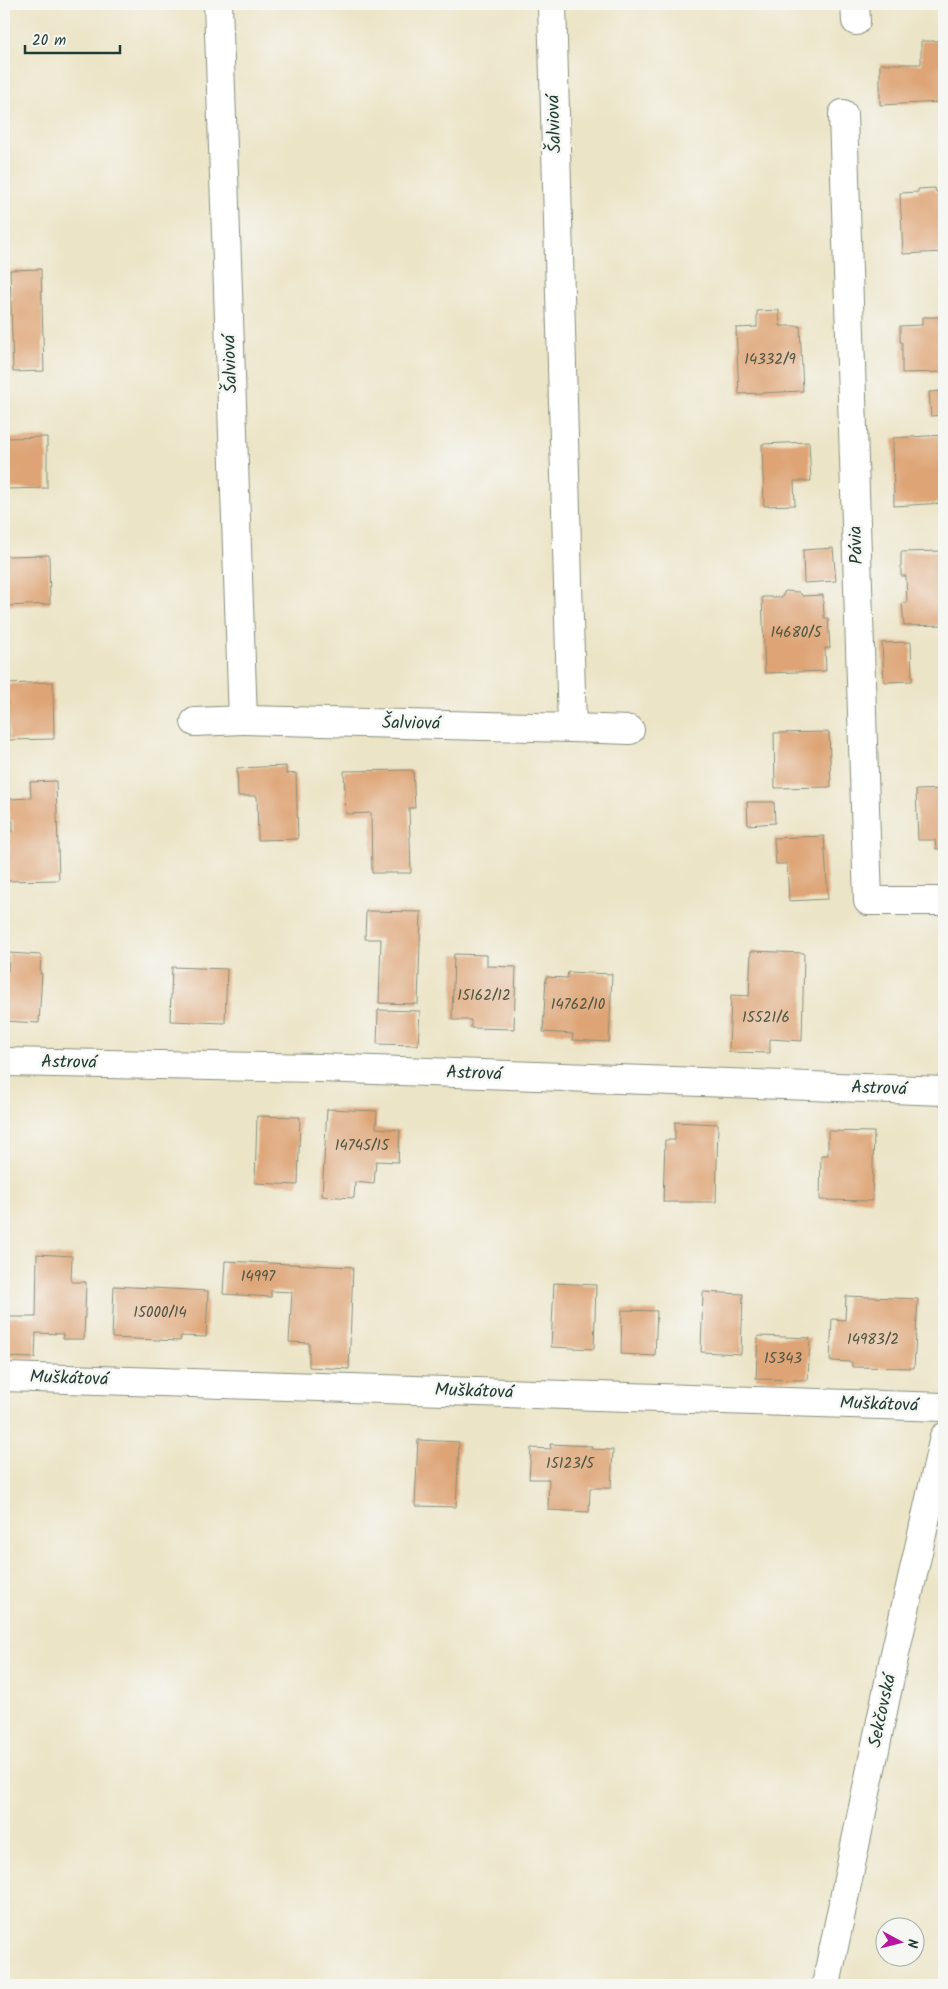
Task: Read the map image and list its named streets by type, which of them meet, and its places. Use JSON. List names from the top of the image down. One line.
{"streets":{"street":["Šalviová","Pávia","Astrová","Muškátová","Sekčovská"]},"house_numbers":["14332/9","14680/5","15162/12","14762/10","15521/6","14745/15","14997","15000/14","14983/2","15343","15123/5"],"scale_bar":"20 m","north":"right"}
